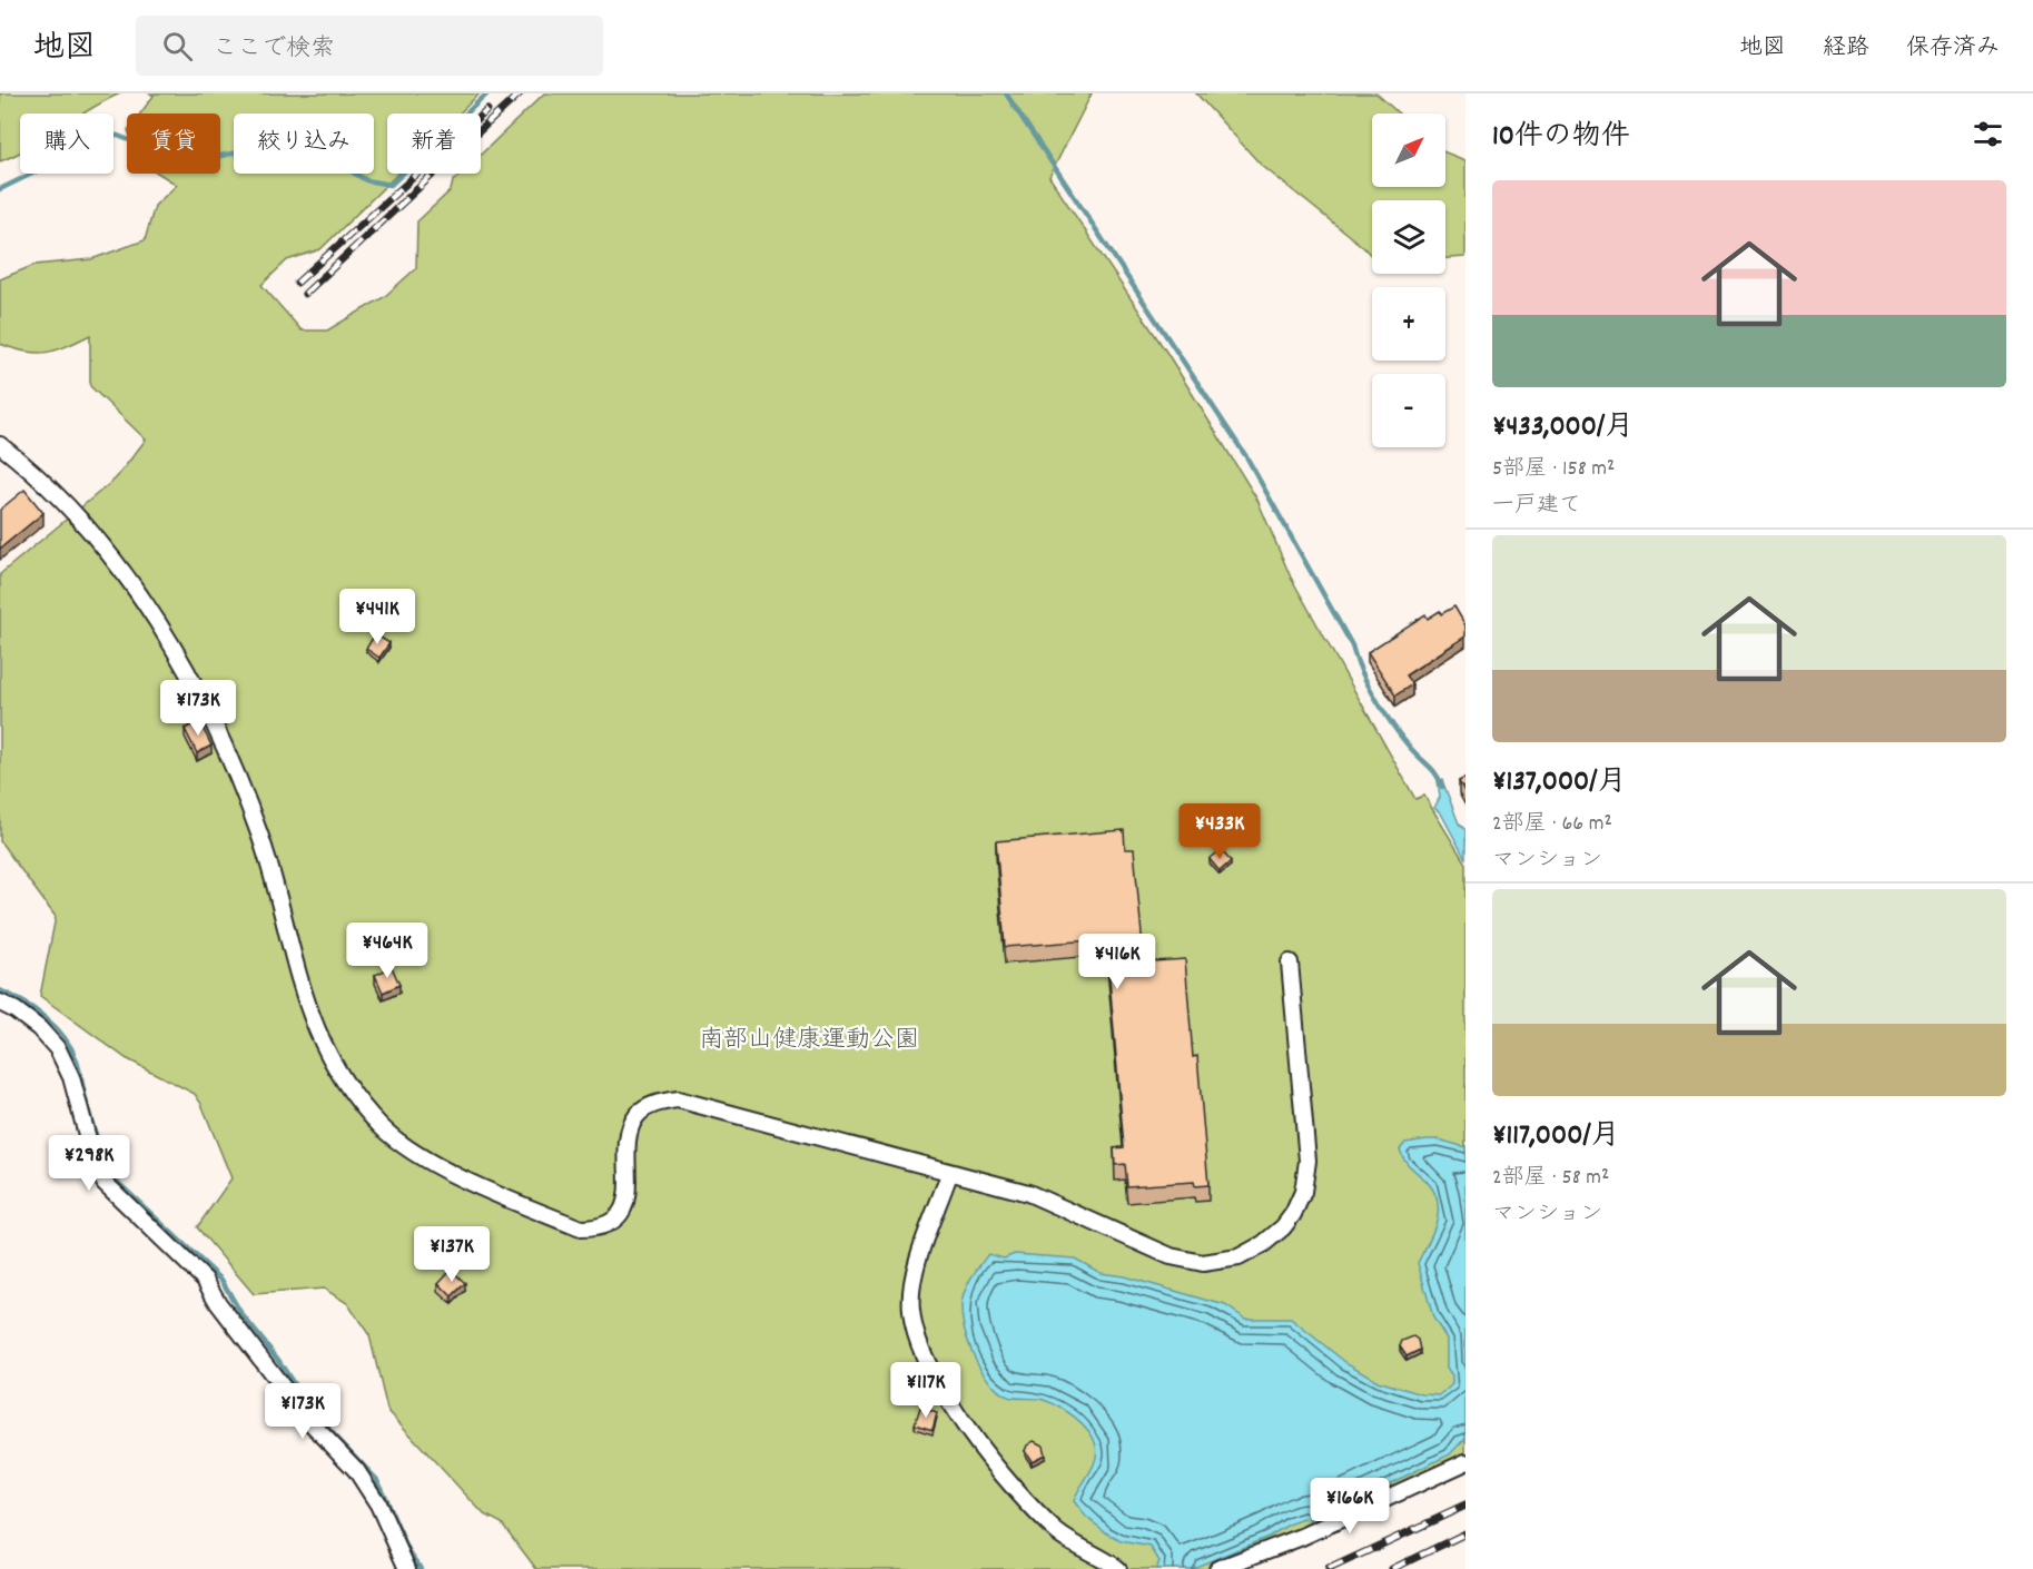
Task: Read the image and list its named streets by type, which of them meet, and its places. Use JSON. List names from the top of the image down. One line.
{"parks":["南部山健康運動公園"],"north":"top right","page":{"header":"地図","search":"ここで検索","nav":["地図","経路","保存済み"],"heading":"10件の物件","map_buttons":["+","−"],"chip":["購入","賃貸","絞り込み","新着"],"list":[{"name":"¥433,000/月","note":"5部屋 · 158 m² · 一戸建て"},{"name":"¥137,000/月","note":"2部屋 · 66 m² · マンション"},{"name":"¥117,000/月","note":"2部屋 · 58 m² · マンション"}],"price":["¥441K","¥173K","¥433K","¥464K","¥416K","¥298K","¥137K","¥117K","¥173K","¥166K"]}}
